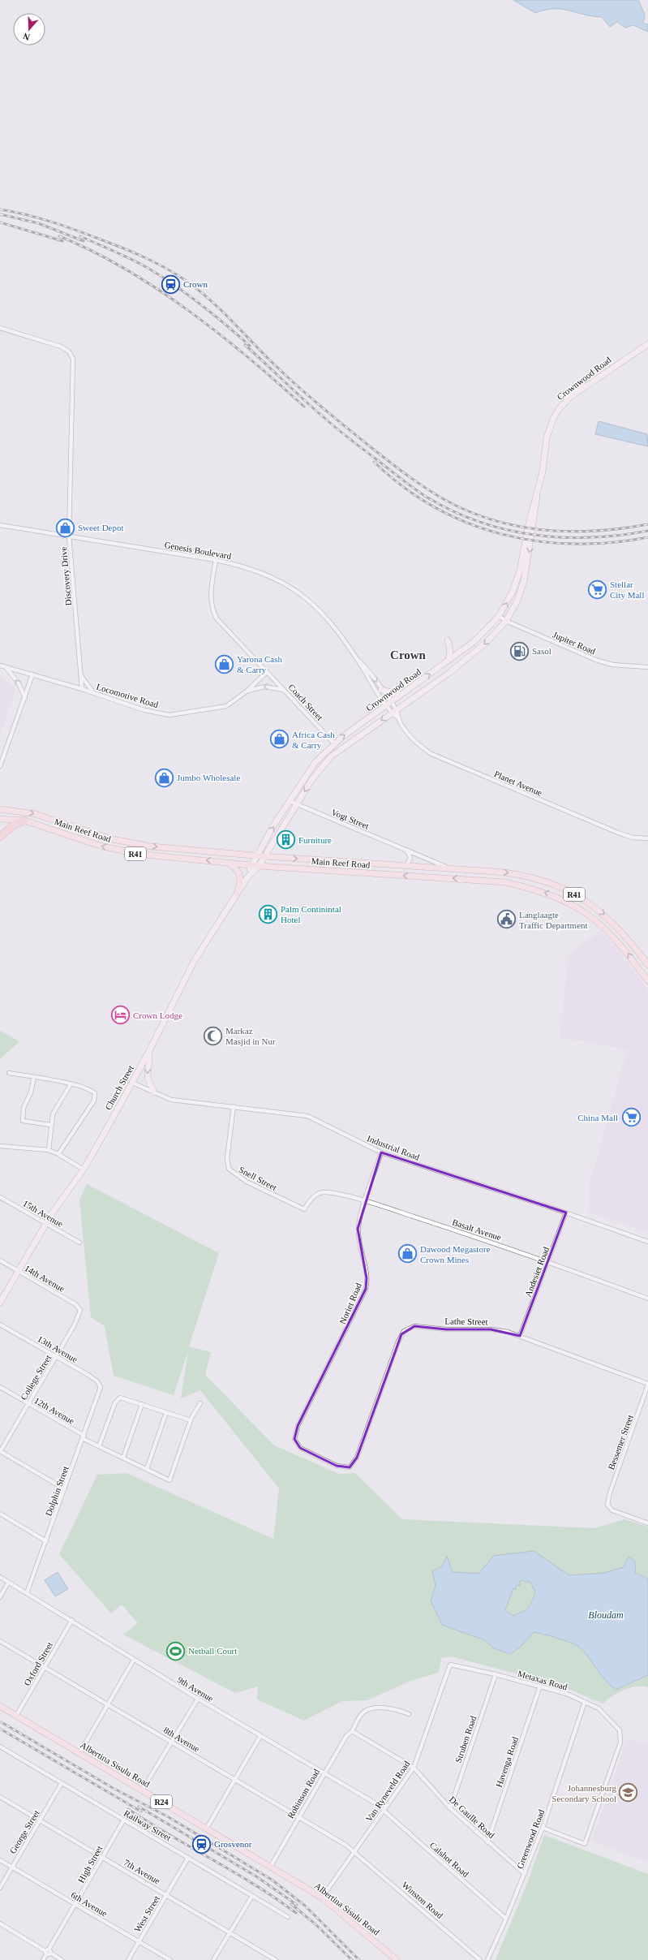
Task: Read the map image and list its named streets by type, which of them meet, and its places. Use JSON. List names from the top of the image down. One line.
{"streets":{"main road":["Crownwood Road","Main Reef Road","R41","Church Street","Albertina Sisulu Road","R24"],"street":["Genesis Boulevard","Discovery Drive","Jupiter Road","Locomotive Road","Coach Street","Planet Avenue","Vogt Street","Industrial Road","Snell Street","15th Avenue","Basalt Avenue","Andesiet Road","14th Avenue","Noriet Road","Lathe Street","13th Avenue","College Street","12th Avenue","Bessemer Street","Dolphin Street","Oxford Street","Metaxas Road","9th Avenue","8th Avenue","Struben Road","Havenga Road","Van Ryneveld Road","Robinson Road","De Gaulle Road","Railway Street","George Street","Greenwood Road","Calshot Road","High Street","7th Avenue","Winston Road","6th Avenue","West Street"]},"crossings":[["Crownwood Road","Genesis Boulevard"],["Crownwood Road","Jupiter Road"],["Crownwood Road","Coach Street"],["Crownwood Road","Planet Avenue"],["Crownwood Road","Vogt Street"],["Crownwood Road","Main Reef Road"],["Crownwood Road","Church Street"],["Genesis Boulevard","Discovery Drive"],["Genesis Boulevard","Coach Street"],["Discovery Drive","Locomotive Road"],["Locomotive Road","Coach Street"],["Vogt Street","Main Reef Road"],["Main Reef Road","Church Street"],["Church Street","Industrial Road"],["Church Street","15th Avenue"],["Church Street","14th Avenue"],["Industrial Road","Snell Street"],["Industrial Road","Andesiet Road"],["Industrial Road","Noriet Road"],["Snell Street","Basalt Avenue"],["Basalt Avenue","Andesiet Road"],["Basalt Avenue","Noriet Road"],["Andesiet Road","Lathe Street"],["14th Avenue","College Street"],["Noriet Road","Lathe Street"],["Lathe Street","Bessemer Street"],["13th Avenue","College Street"],["13th Avenue","Dolphin Street"],["College Street","12th Avenue"],["12th Avenue","Dolphin Street"],["Dolphin Street","9th Avenue"],["Oxford Street","9th Avenue"],["Oxford Street","8th Avenue"],["Oxford Street","Albertina Sisulu Road"],["Metaxas Road","Struben Road"],["Metaxas Road","Havenga Road"],["Metaxas Road","Van Ryneveld Road"],["Metaxas Road","Greenwood Road"],["9th Avenue","Van Ryneveld Road"],["9th Avenue","Robinson Road"],["9th Avenue","Calshot Road"],["8th Avenue","Van Ryneveld Road"],["8th Avenue","Robinson Road"],["8th Avenue","Winston Road"],["Struben Road","De Gaulle Road"],["Havenga Road","De Gaulle Road"],["Albertina Sisulu Road","Van Ryneveld Road"],["Albertina Sisulu Road","Robinson Road"],["Van Ryneveld Road","De Gaulle Road"],["Van Ryneveld Road","Calshot Road"],["Van Ryneveld Road","Winston Road"],["Robinson Road","De Gaulle Road"],["De Gaulle Road","Greenwood Road"],["Railway Street","George Street"],["Railway Street","High Street"],["Railway Street","West Street"],["George Street","7th Avenue"],["George Street","6th Avenue"],["Greenwood Road","Calshot Road"],["High Street","7th Avenue"],["High Street","6th Avenue"],["7th Avenue","West Street"],["6th Avenue","West Street"]],"districts":["Crown"],"water":["Bloudam"],"places":{"station":["Crown","Grosvenor"],"shop":["Sweet Depot","Yarona Cash & Carry","Africa Cash & Carry","Jumbo Wholesale","Dawood Megastore Crown Mines"],"supermarket":["Stellar City Mall","China Mall"],"fuel station":["Sasol"],"building":["Furniture","Palm Continintal Hotel"],"public building":["Langlaagte Traffic Department"],"hotel":["Crown Lodge"],"mosque":["Markaz Masjid in Nur"],"sports":["Netball Court"],"school or university":["Johannesburg Secondary School"]},"north":"bottom"}
